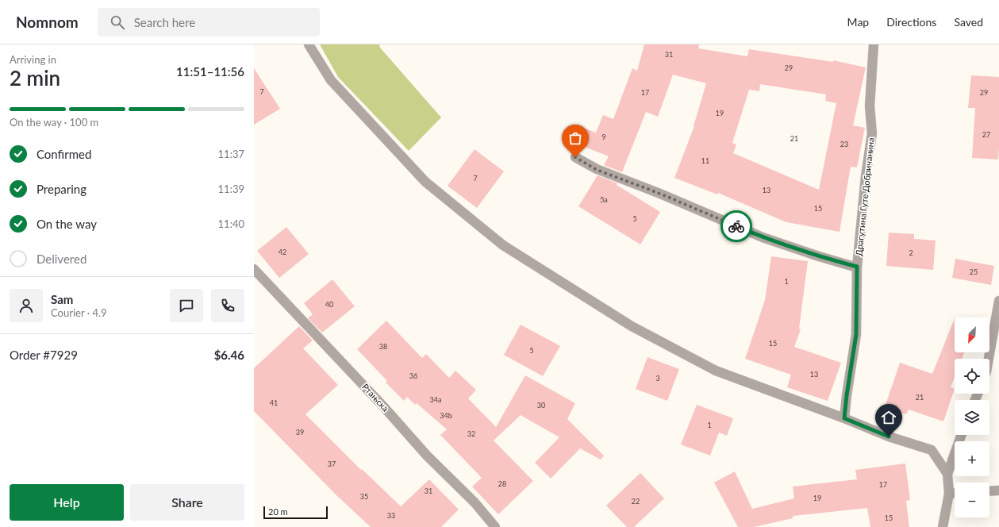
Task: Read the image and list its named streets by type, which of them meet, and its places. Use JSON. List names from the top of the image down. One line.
{"streets":{"street":["Драгутина Гуте Добричанина","Ртањска"]},"house_numbers":["31","29","7","17","29","19","27","9","21","23","11","7","13","5a","15","5","42","2","25","1","40","15","38","5","13","36","3","21","34a","41","30","34b","1","39","32","37","28","17","31","35","19","22","33","15"],"scale_bar":"20 m","north":"bottom left","page":{"header":"Nomnom","search":"Search here","nav":["Map","Directions","Saved"],"heading":["2 min","Arriving in","11:51–11:56"],"panel":["Sam","Courier · 4.9","Order #7929","$6.46"],"bar":"On the way · 100 m","list":[["Confirmed","11:37"],["Preparing","11:39"],["On the way","11:40"],"Delivered"],"map_buttons":["+","−"],"buttons":["Help","Share"],"scale":"20 m"}}
